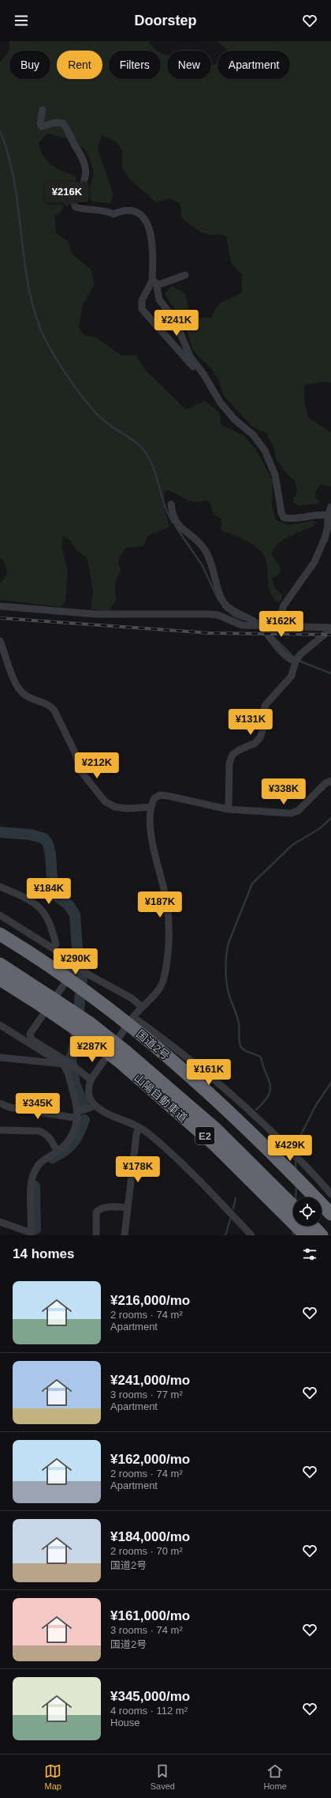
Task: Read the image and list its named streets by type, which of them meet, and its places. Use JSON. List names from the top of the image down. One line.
{"streets":{"highway":["国道2号","山陽自動車道","E2"]},"page":{"header":"Doorstep","chip":["Buy","Rent","Filters","New","Apartment"],"price":["¥216K","¥241K","¥162K","¥131K","¥212K","¥338K","¥184K","¥187K","¥290K","¥287K","¥161K","¥345K","¥429K","¥178K"],"heading":"14 homes","list":[{"name":"¥216,000/mo","note":"2 rooms · 74 m² · Apartment"},{"name":"¥241,000/mo","note":"3 rooms · 77 m² · Apartment"},{"name":"¥162,000/mo","note":"2 rooms · 74 m² · Apartment"},{"name":"¥184,000/mo","note":"2 rooms · 70 m² · 国道2号"},{"name":"¥161,000/mo","note":"3 rooms · 74 m² · 国道2号"},{"name":"¥345,000/mo","note":"4 rooms · 112 m² · House"}],"tabs":["Map","Saved","Home"]}}
